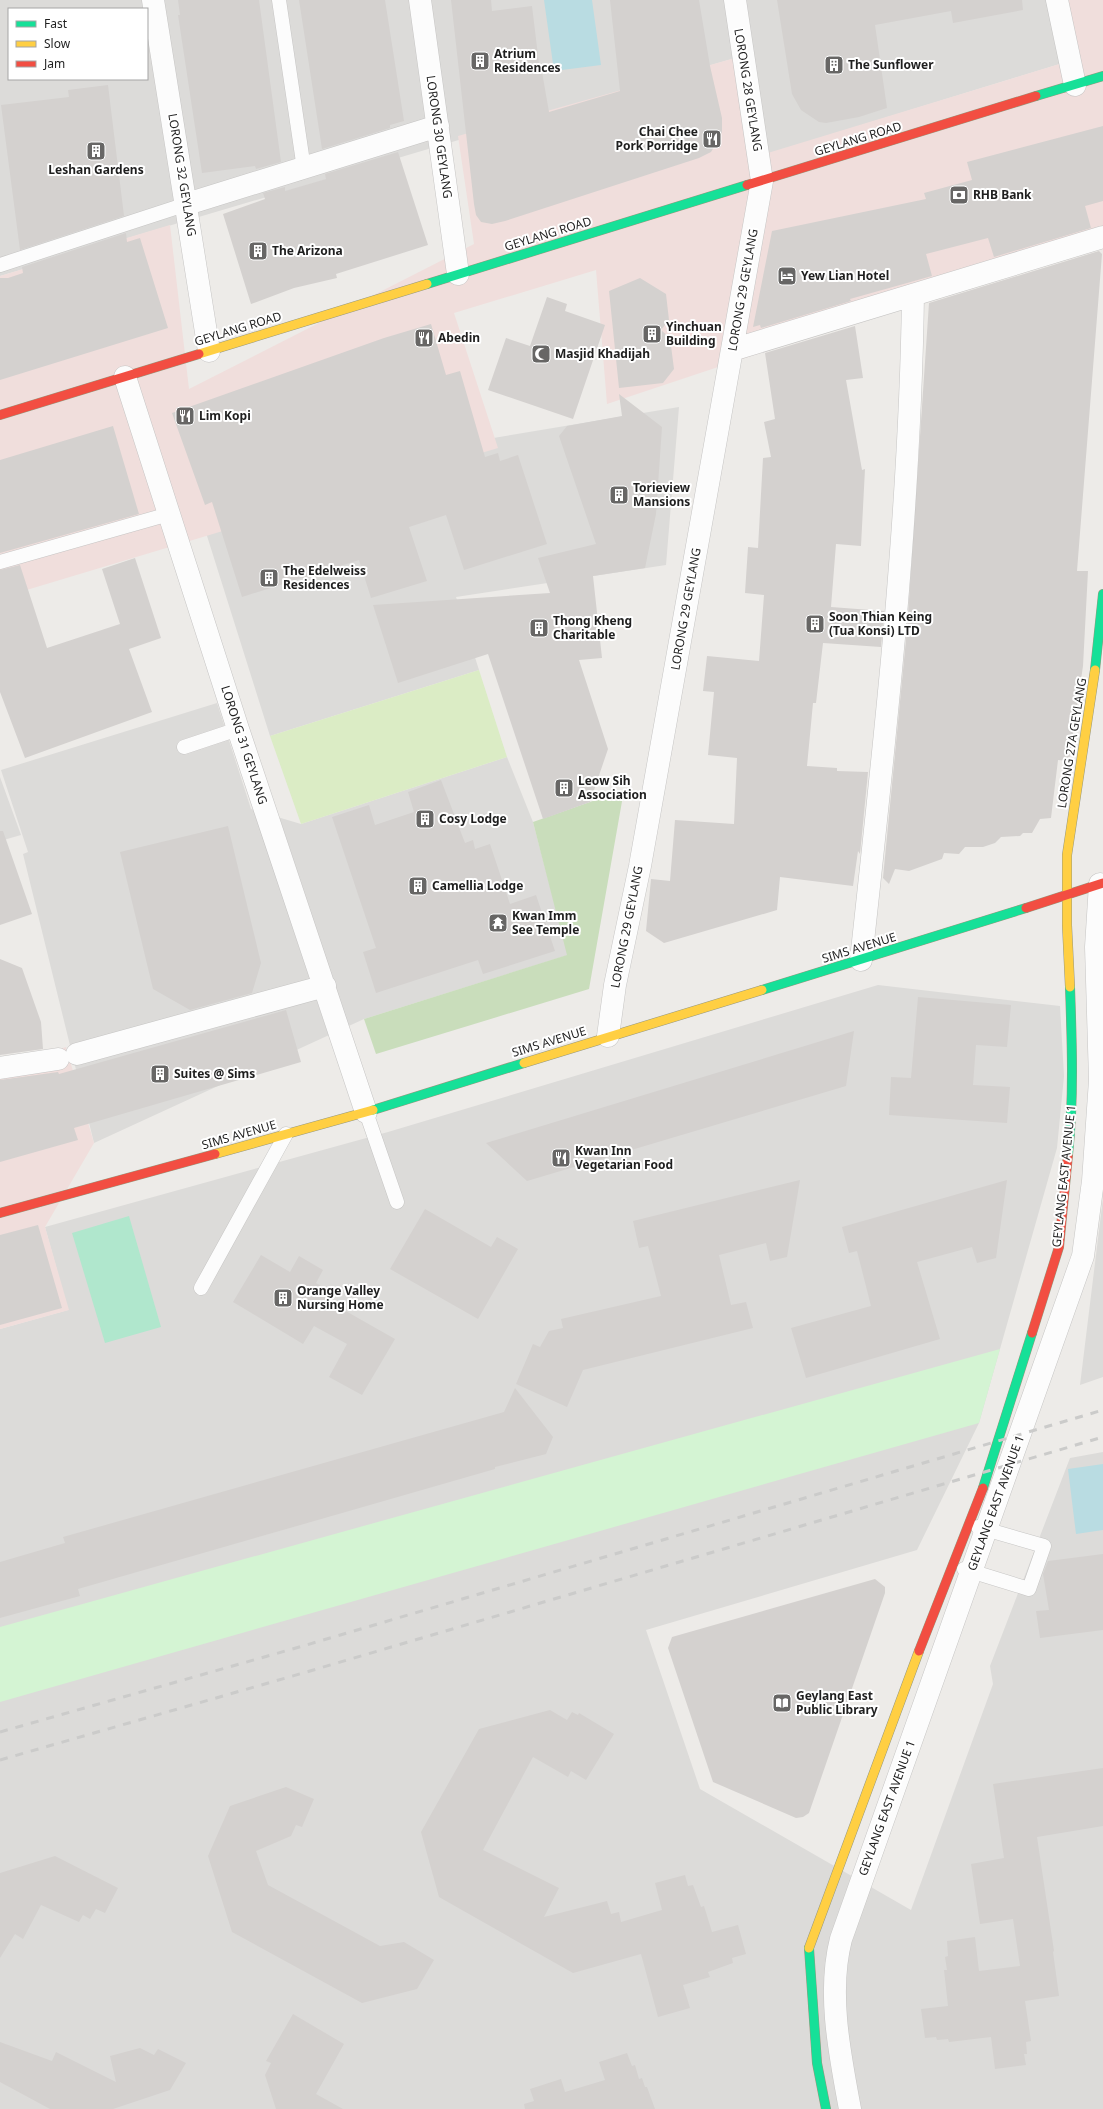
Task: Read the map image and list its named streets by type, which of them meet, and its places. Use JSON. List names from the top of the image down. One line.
{"streets":{"main road":["GEYLANG ROAD","LORONG 27A GEYLANG","SIMS AVENUE","GEYLANG EAST AVENUE 1"],"street":["LORONG 28 GEYLANG","LORONG 30 GEYLANG","LORONG 32 GEYLANG","LORONG 29 GEYLANG","LORONG 31 GEYLANG"]},"crossings":[["LORONG 28 GEYLANG","GEYLANG ROAD"],["LORONG 28 GEYLANG","LORONG 29 GEYLANG"],["LORONG 30 GEYLANG","GEYLANG ROAD"],["GEYLANG ROAD","LORONG 32 GEYLANG"],["GEYLANG ROAD","LORONG 29 GEYLANG"],["GEYLANG ROAD","LORONG 31 GEYLANG"],["LORONG 29 GEYLANG","SIMS AVENUE"],["LORONG 27A GEYLANG","SIMS AVENUE"],["LORONG 27A GEYLANG","GEYLANG EAST AVENUE 1"],["LORONG 31 GEYLANG","SIMS AVENUE"],["SIMS AVENUE","GEYLANG EAST AVENUE 1"]],"places":{"building":["Atrium Residences","The Sunflower","Leshan Gardens","The Arizona","Yinchuan Building","Torieview Mansions","The Edelweiss Residences","Soon Thian Keing (Tua Konsi) LTD","Thong Kheng Charitable","Leow Sih Association","Cosy Lodge","Camellia Lodge","Suites @ Sims","Orange Valley Nursing Home"],"restaurant":["Chai Chee Pork Porridge","Abedin","Lim Kopi","Kwan Inn Vegetarian Food"],"bank":["RHB Bank"],"hotel":["Yew Lian Hotel"],"mosque":["Masjid Khadijah"],"temple":["Kwan Imm See Temple"],"library":["Geylang East Public Library"]},"legend":["Fast","Slow","Jam"]}
